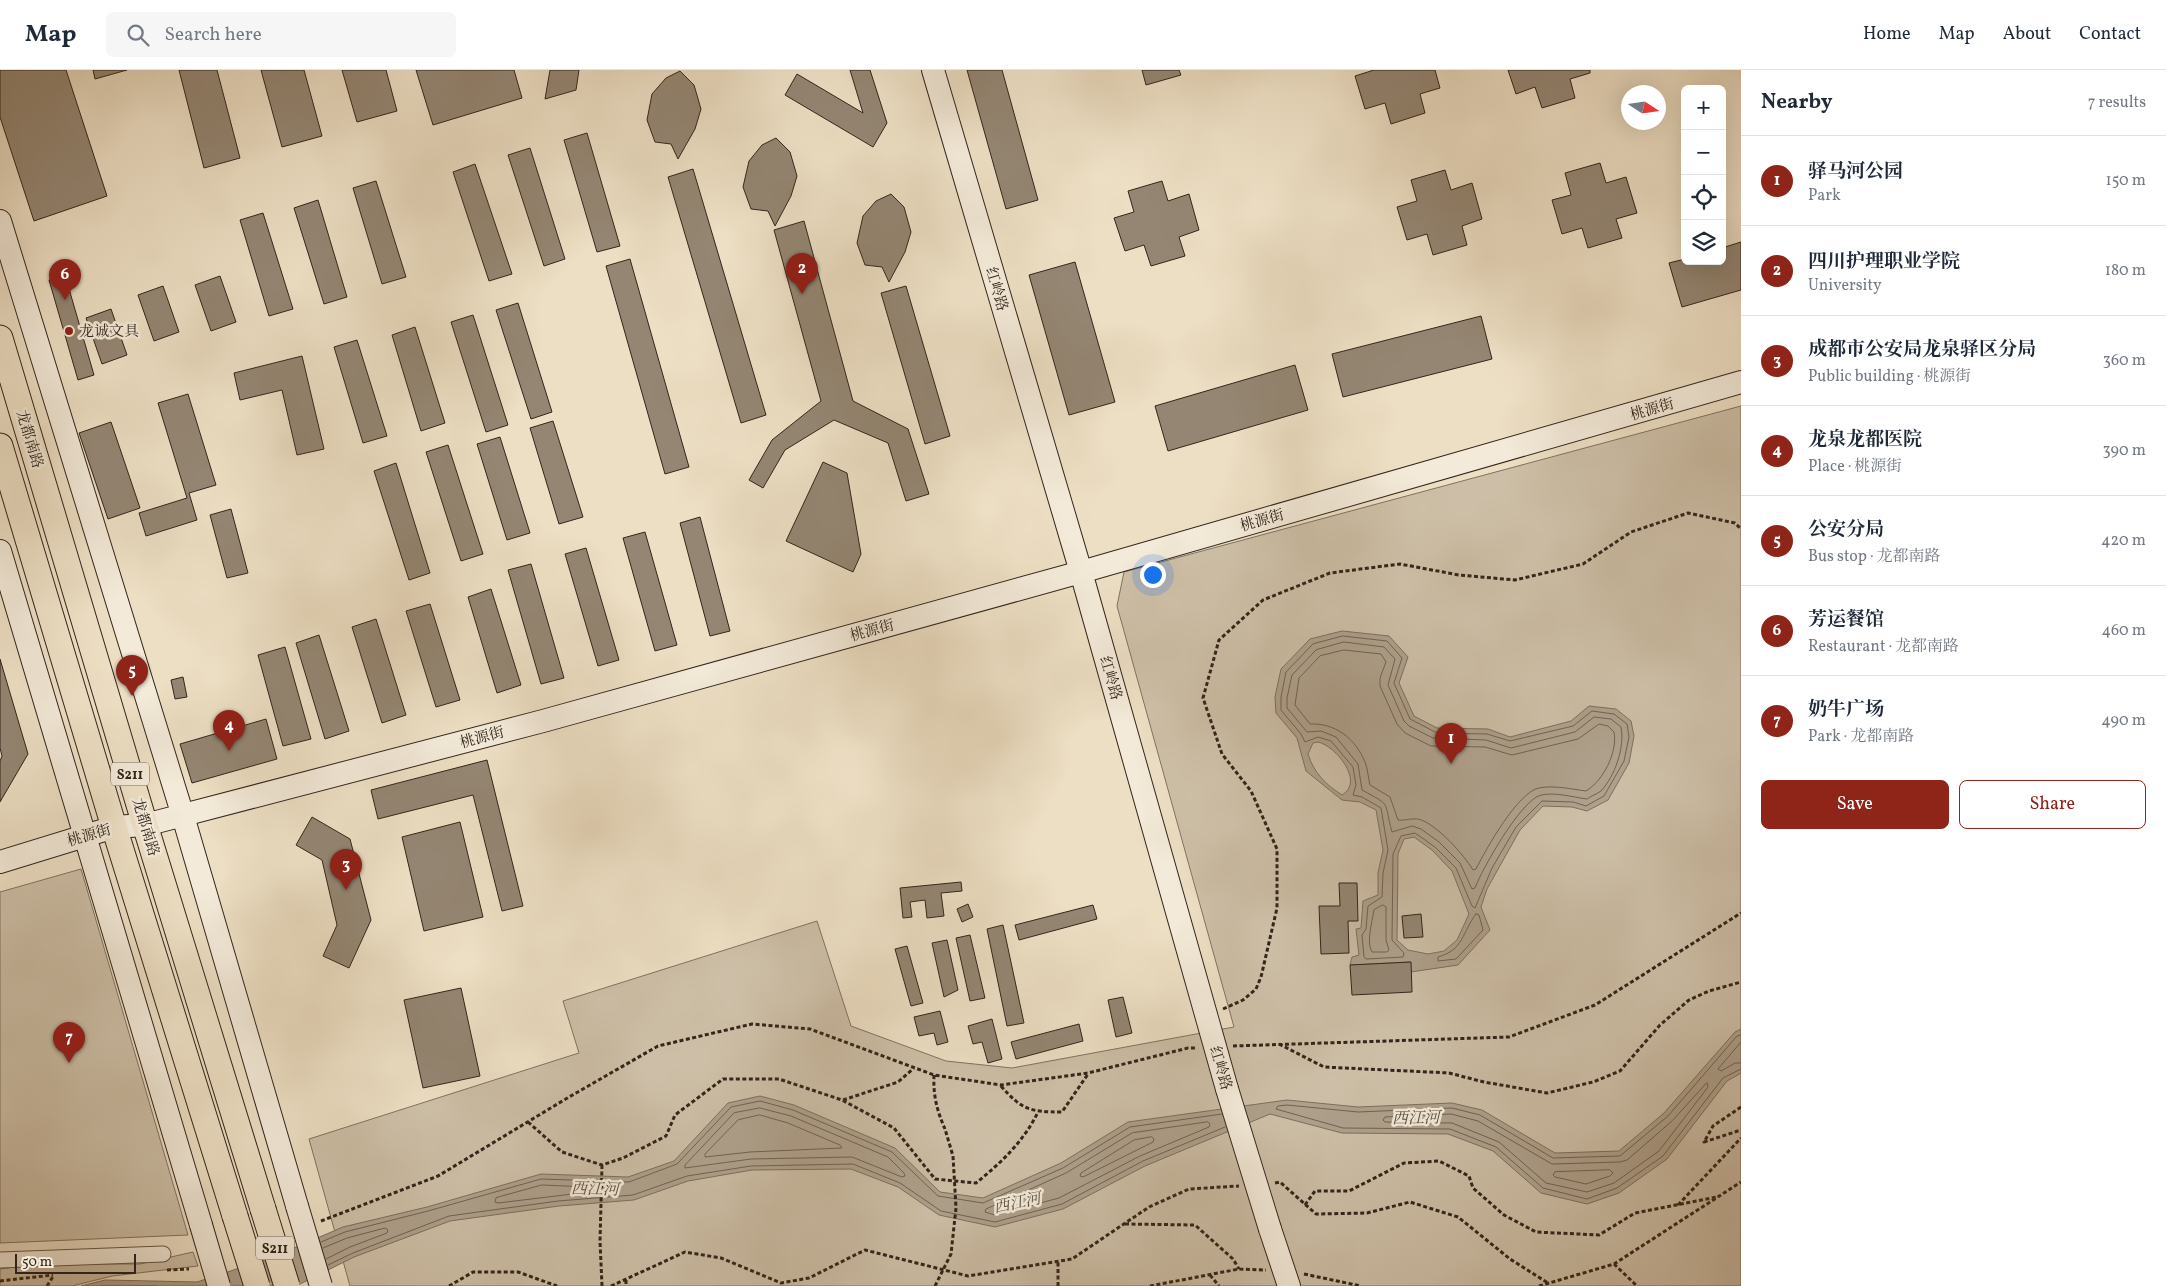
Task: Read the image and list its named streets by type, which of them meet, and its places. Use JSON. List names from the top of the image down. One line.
{"streets":{"main road":["龙都南路","S211"],"street":["红岭路","桃源街"]},"crossings":[["红岭路","桃源街"],["桃源街","龙都南路"]],"water":["西江河"],"places":["龙诚文具"],"scale_bar":"50 m","north":"right","page":{"header":"Map","search":"Search here","nav":["Home","Map","About","Contact"],"heading":["Nearby","7 results"],"map_buttons":["+","−"],"list":[{"mark":"1","name":"驿马河公园","note":"Park","value":"150 m"},{"mark":"2","name":"四川护理职业学院","note":"University","value":"180 m"},{"mark":"3","name":"成都市公安局龙泉驿区分局","note":"Public building · 桃源街","value":"360 m"},{"mark":"4","name":"龙泉龙都医院","note":"Place · 桃源街","value":"390 m"},{"mark":"5","name":"公安分局","note":"Bus stop · 龙都南路","value":"420 m"},{"mark":"6","name":"芳运餐馆","note":"Restaurant · 龙都南路","value":"460 m"},{"mark":"7","name":"奶牛广场","note":"Park · 龙都南路","value":"490 m"}],"pins":["2","6","5","4","1","3","7"],"buttons":["Save","Share"],"scale":"50 m"}}
